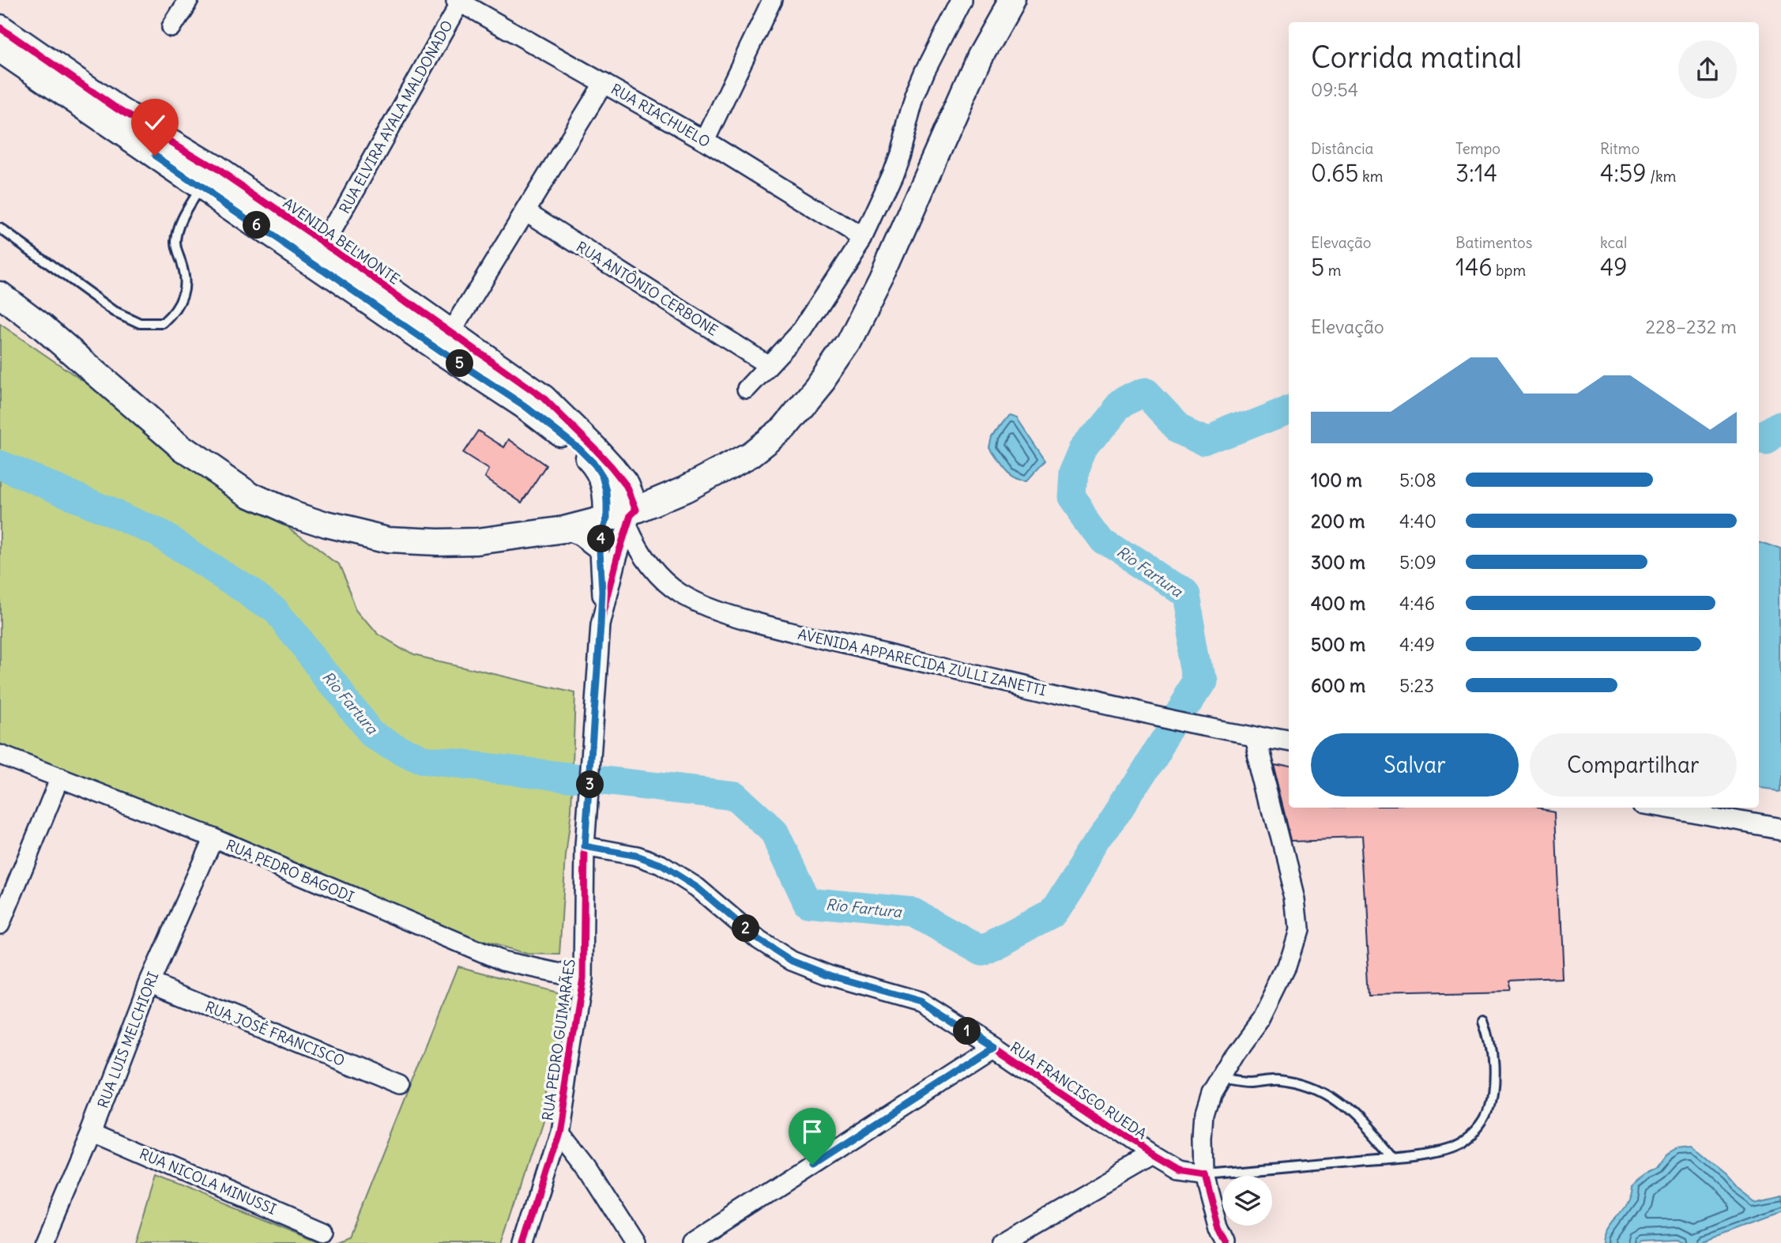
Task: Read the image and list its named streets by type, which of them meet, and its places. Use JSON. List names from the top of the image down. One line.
{"streets":{"street":["RUA RIACHUELO","RUA ELVIRA AYALA MALDONADO","RUA ANTÔNIO CERBONE","AVENIDA APPARECIDA ZULLI ZANETTI","RUA PEDRO BAGODI","RUA JOSÉ FRANCISCO","RUA LUIS MELCHIORI","RUA PEDRO GUIMARÃES","RUA FRANCISCO RUEDA","RUA NICOLA MINUSSI"],"cycle path":["AVENIDA BELMONTE"]},"crossings":[["RUA RIACHUELO","RUA ELVIRA AYALA MALDONADO"],["AVENIDA APPARECIDA ZULLI ZANETTI","RUA PEDRO GUIMARÃES"],["RUA PEDRO BAGODI","RUA LUIS MELCHIORI"],["RUA PEDRO BAGODI","RUA PEDRO GUIMARÃES"],["RUA JOSÉ FRANCISCO","RUA LUIS MELCHIORI"],["RUA LUIS MELCHIORI","RUA NICOLA MINUSSI"],["RUA PEDRO GUIMARÃES","RUA FRANCISCO RUEDA"]],"water":["Rio Fartura"],"page":{"heading":["Corrida matinal","09:54"],"stats":[["Distância","0.65 km"],["Tempo","3:14"],["Ritmo","4:59 /km"],["Elevação","5 m"],["Batimentos","146 bpm"],["kcal","49"]],"pins":["6","5","4","3","2","1"],"chart":["Elevação","228–232 m"],"list":[{"name":"100 m","note":"5:08"},{"name":"200 m","note":"4:40"},{"name":"300 m","note":"5:09"},{"name":"400 m","note":"4:46"},{"name":"500 m","note":"4:49"},{"name":"600 m","note":"5:23"}],"buttons":["Salvar","Compartilhar"]}}
